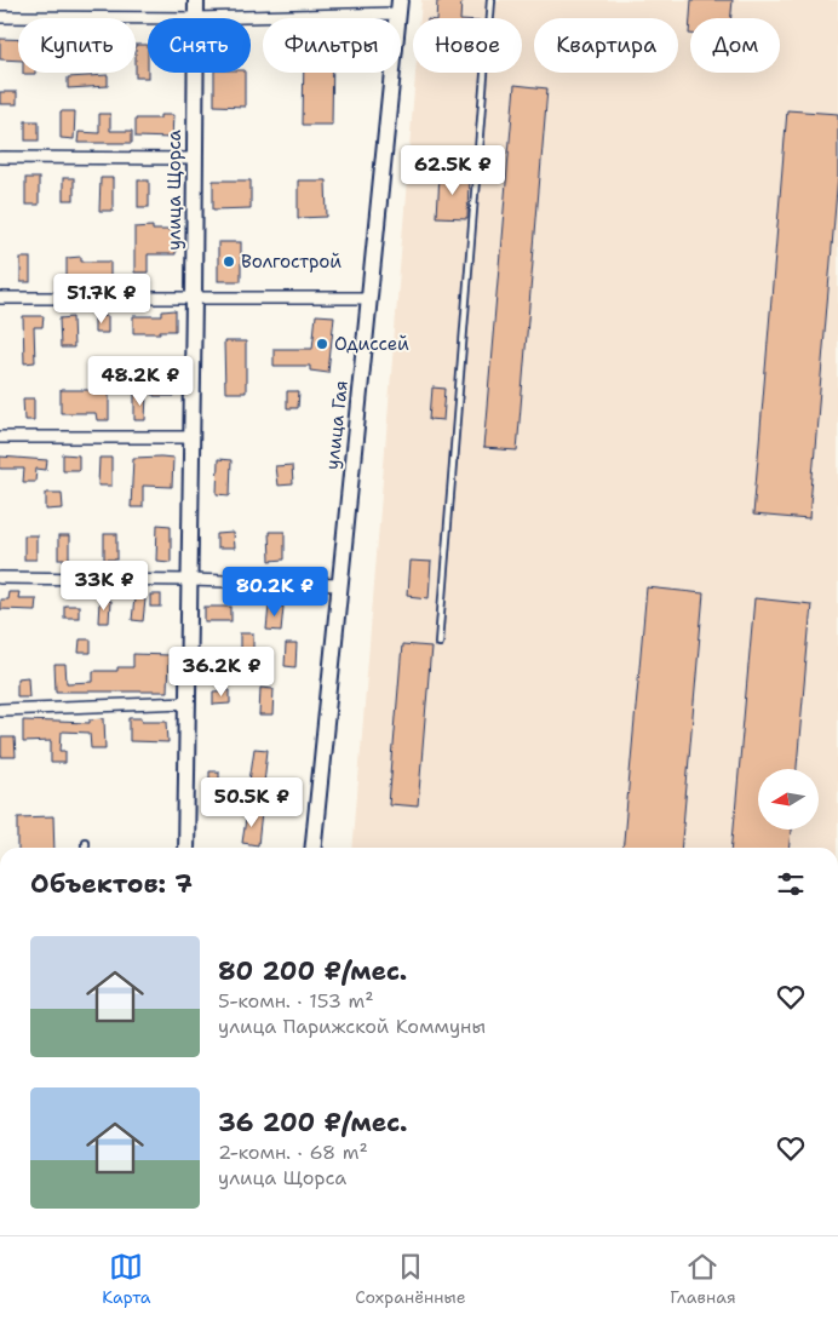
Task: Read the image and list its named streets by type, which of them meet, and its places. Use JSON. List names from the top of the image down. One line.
{"streets":{"main road":["улица Щорса","улица Гая"]},"places":["Волгострой","Одиссей"],"north":"left","page":{"chip":["Купить","Снять","Фильтры","Новое","Квартира","Дом"],"price":["62.5K ₽","51.7K ₽","48.2K ₽","33K ₽","80.2K ₽","36.2K ₽","50.5K ₽"],"heading":"Объектов: 7","list":[{"name":"80 200 ₽/мес.","note":"5-комн. · 153 m² · улица Парижской Коммуны"},{"name":"36 200 ₽/мес.","note":"2-комн. · 68 m² · улица Щорса"}],"tabs":["Карта","Сохранённые","Главная"]}}
